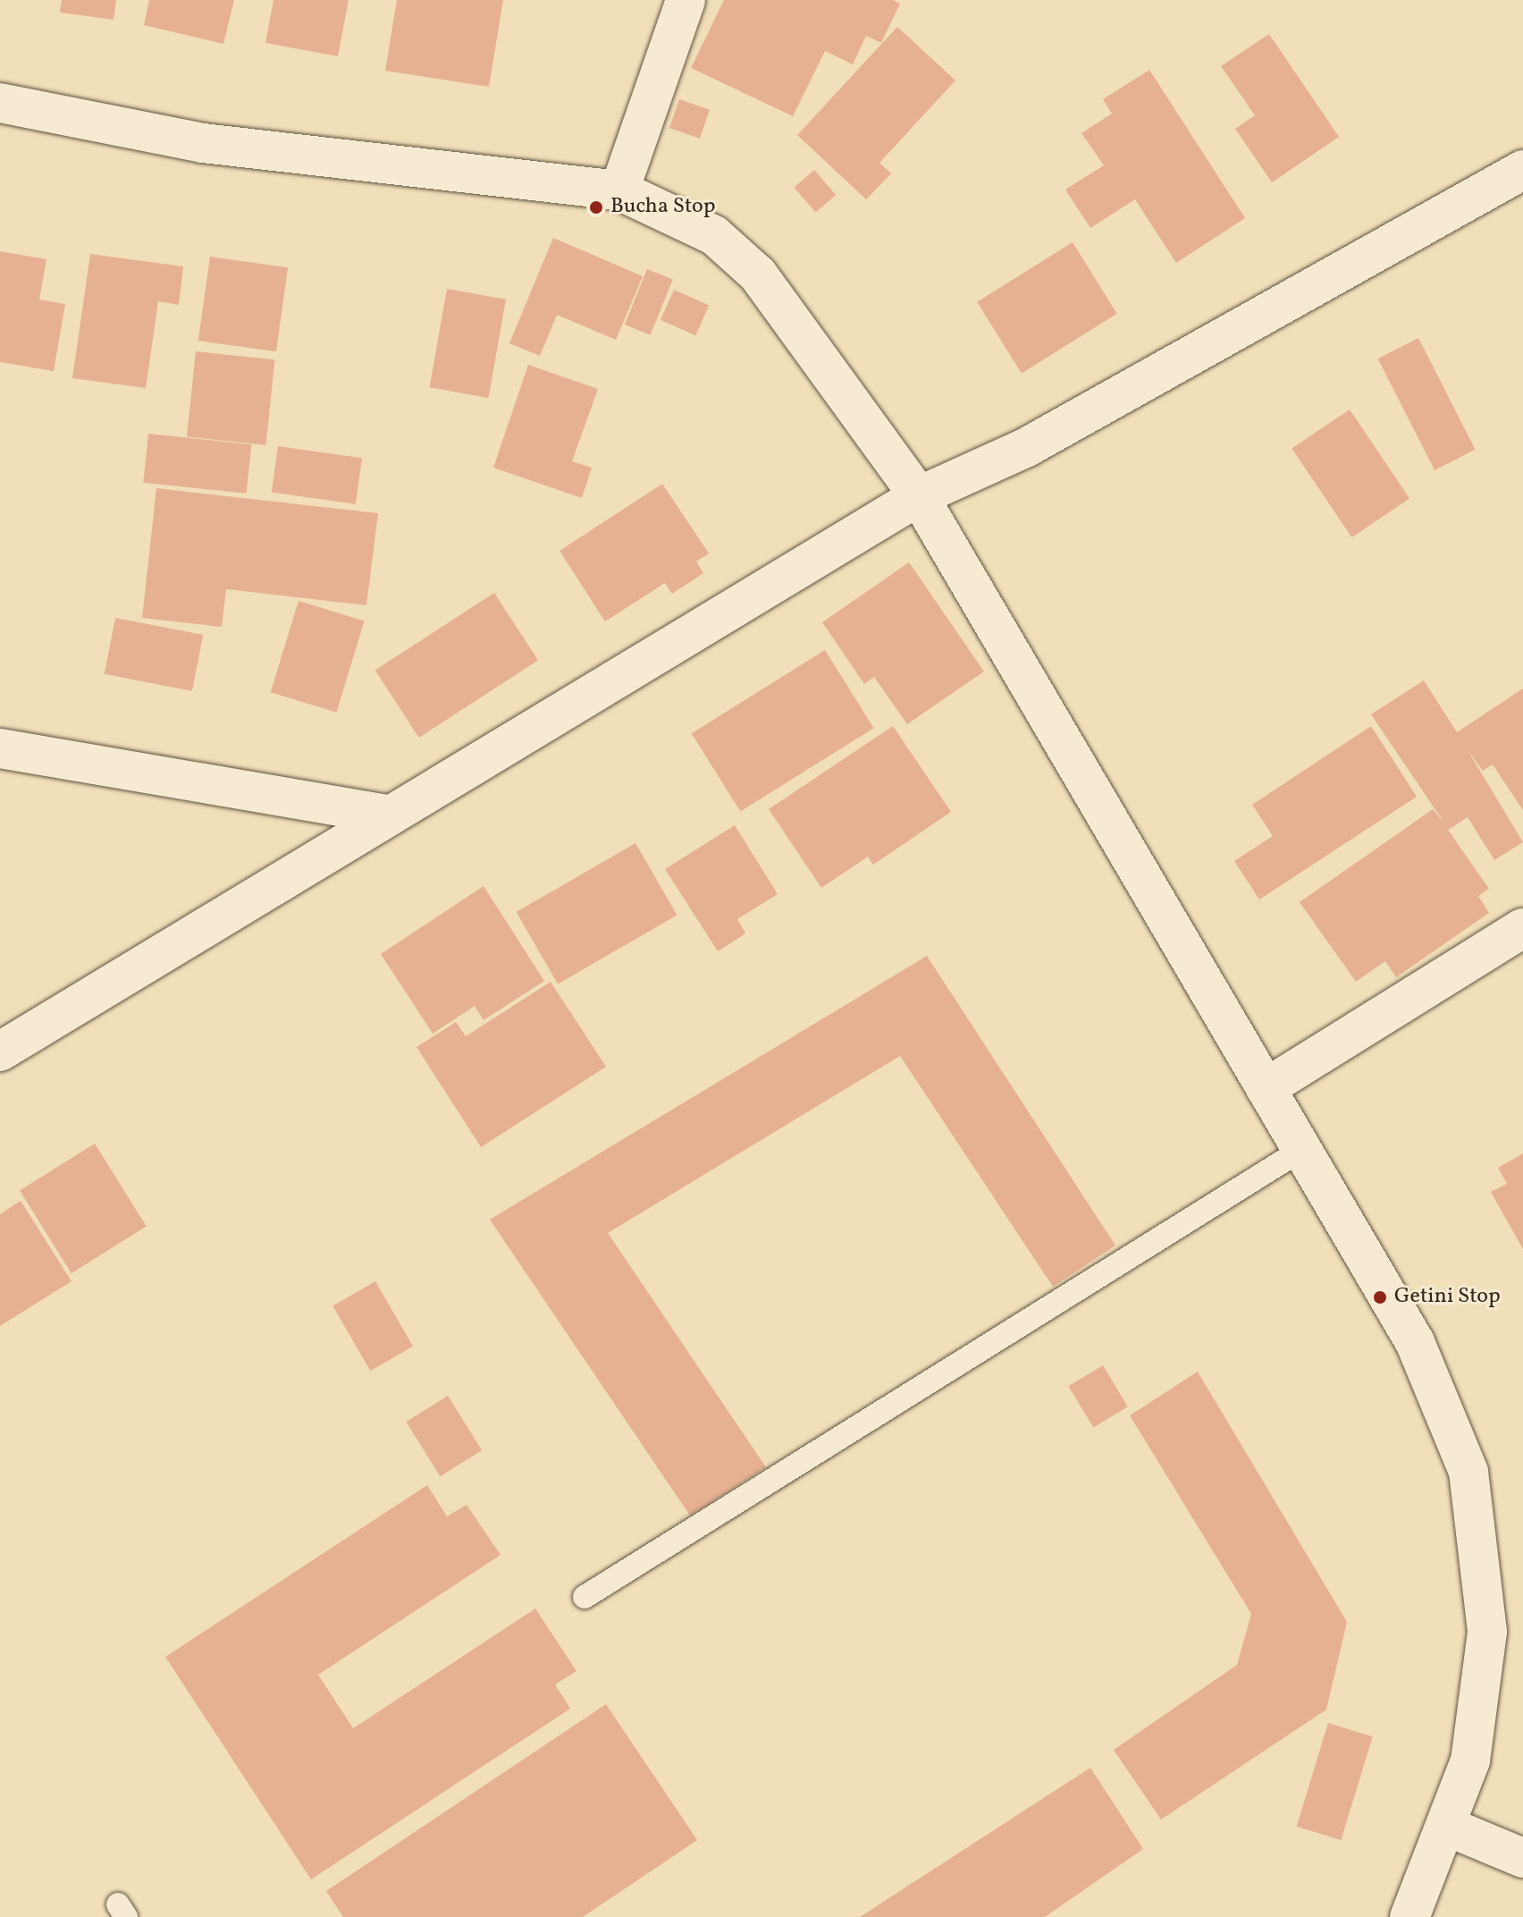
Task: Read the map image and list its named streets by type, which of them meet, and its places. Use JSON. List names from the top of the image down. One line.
{"places":["Bucha Stop","Getini Stop"]}
